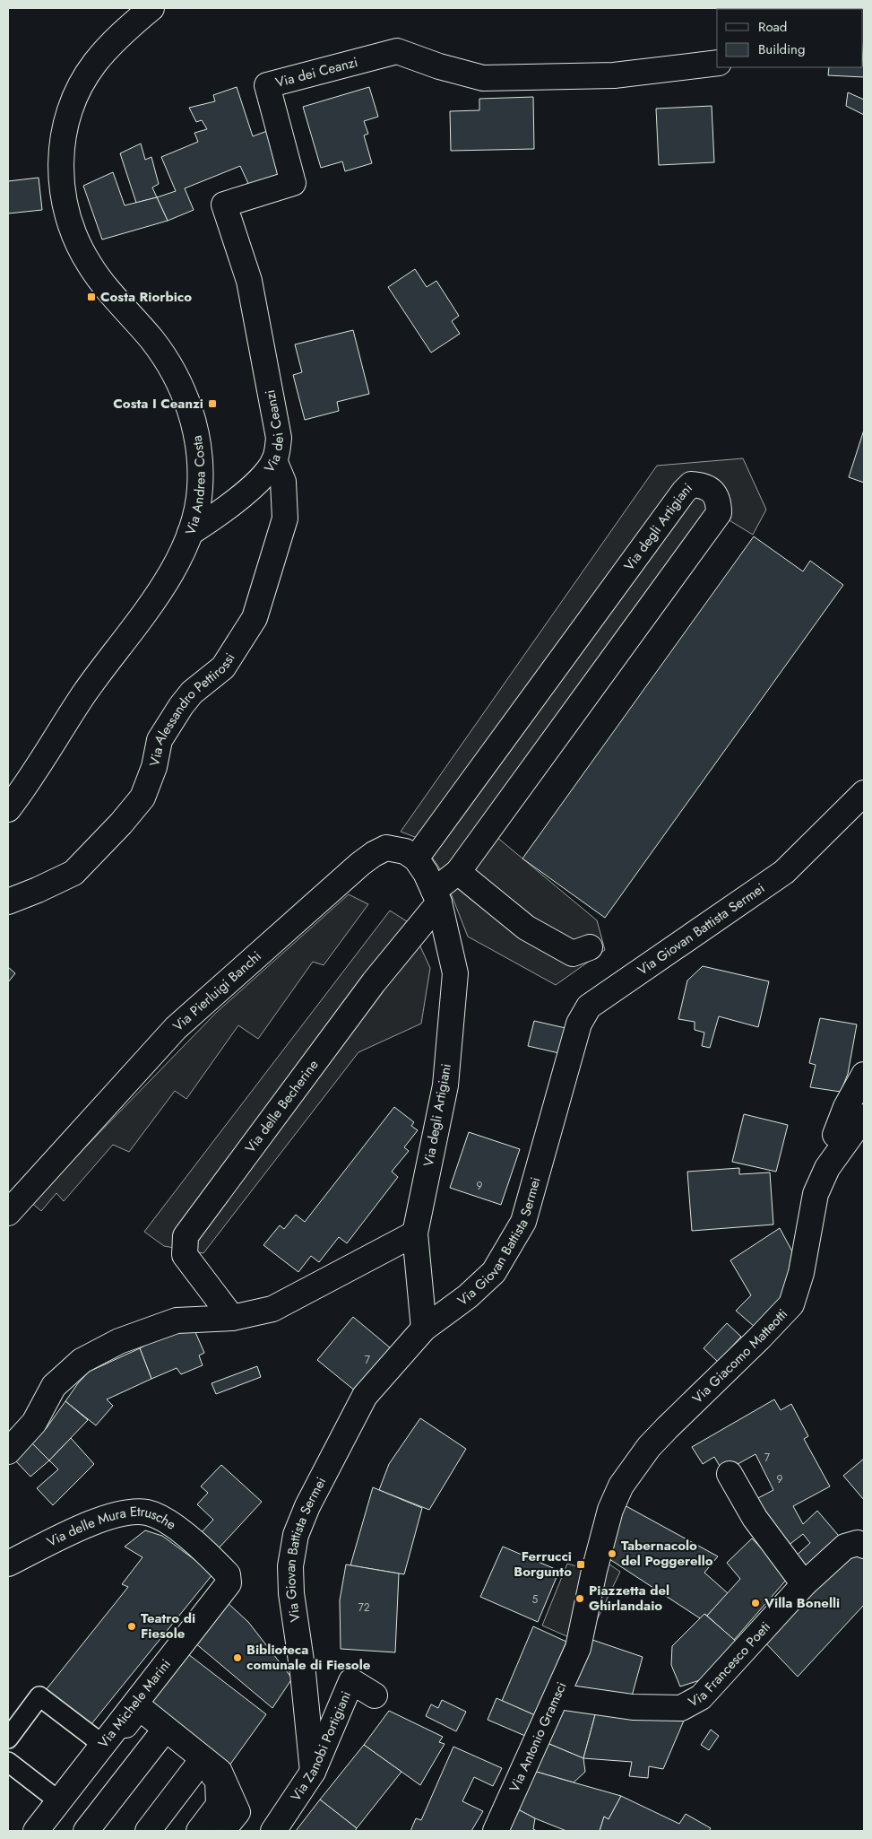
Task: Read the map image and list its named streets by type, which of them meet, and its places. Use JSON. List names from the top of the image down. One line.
{"streets":{"street":["Via dei Ceanzi","Via Andrea Costa","Via degli Artigiani","Via Alessandro Pettirossi","Via Giovan Battista Sermei","Via Pierluigi Banchi","Via delle Becherine","Via Giacomo Matteotti","Via delle Mura Etrusche","Via Francesco Poeti","Via Michele Marini","Via Antonio Gramsci","Via Zanobi Portigiani"]},"crossings":[["Via dei Ceanzi","Via Andrea Costa"],["Via dei Ceanzi","Via Alessandro Pettirossi"],["Via degli Artigiani","Via Giovan Battista Sermei"],["Via degli Artigiani","Via Pierluigi Banchi"],["Via degli Artigiani","Via delle Becherine"],["Via Giovan Battista Sermei","Via Zanobi Portigiani"],["Via Giacomo Matteotti","Via Antonio Gramsci"],["Via delle Mura Etrusche","Via Michele Marini"],["Via Francesco Poeti","Via Antonio Gramsci"]],"places":{"transit":["Costa Riorbico","Costa I Ceanzi","Ferrucci Borgunto"],"other":["Tabernacolo del Poggerello","Piazzetta del Ghirlandaio","Villa Bonelli","Teatro di Fiesole","Biblioteca comunale di Fiesole"]},"house_numbers":["9","7","7","9","5","72"],"legend":["Road","Building"]}
